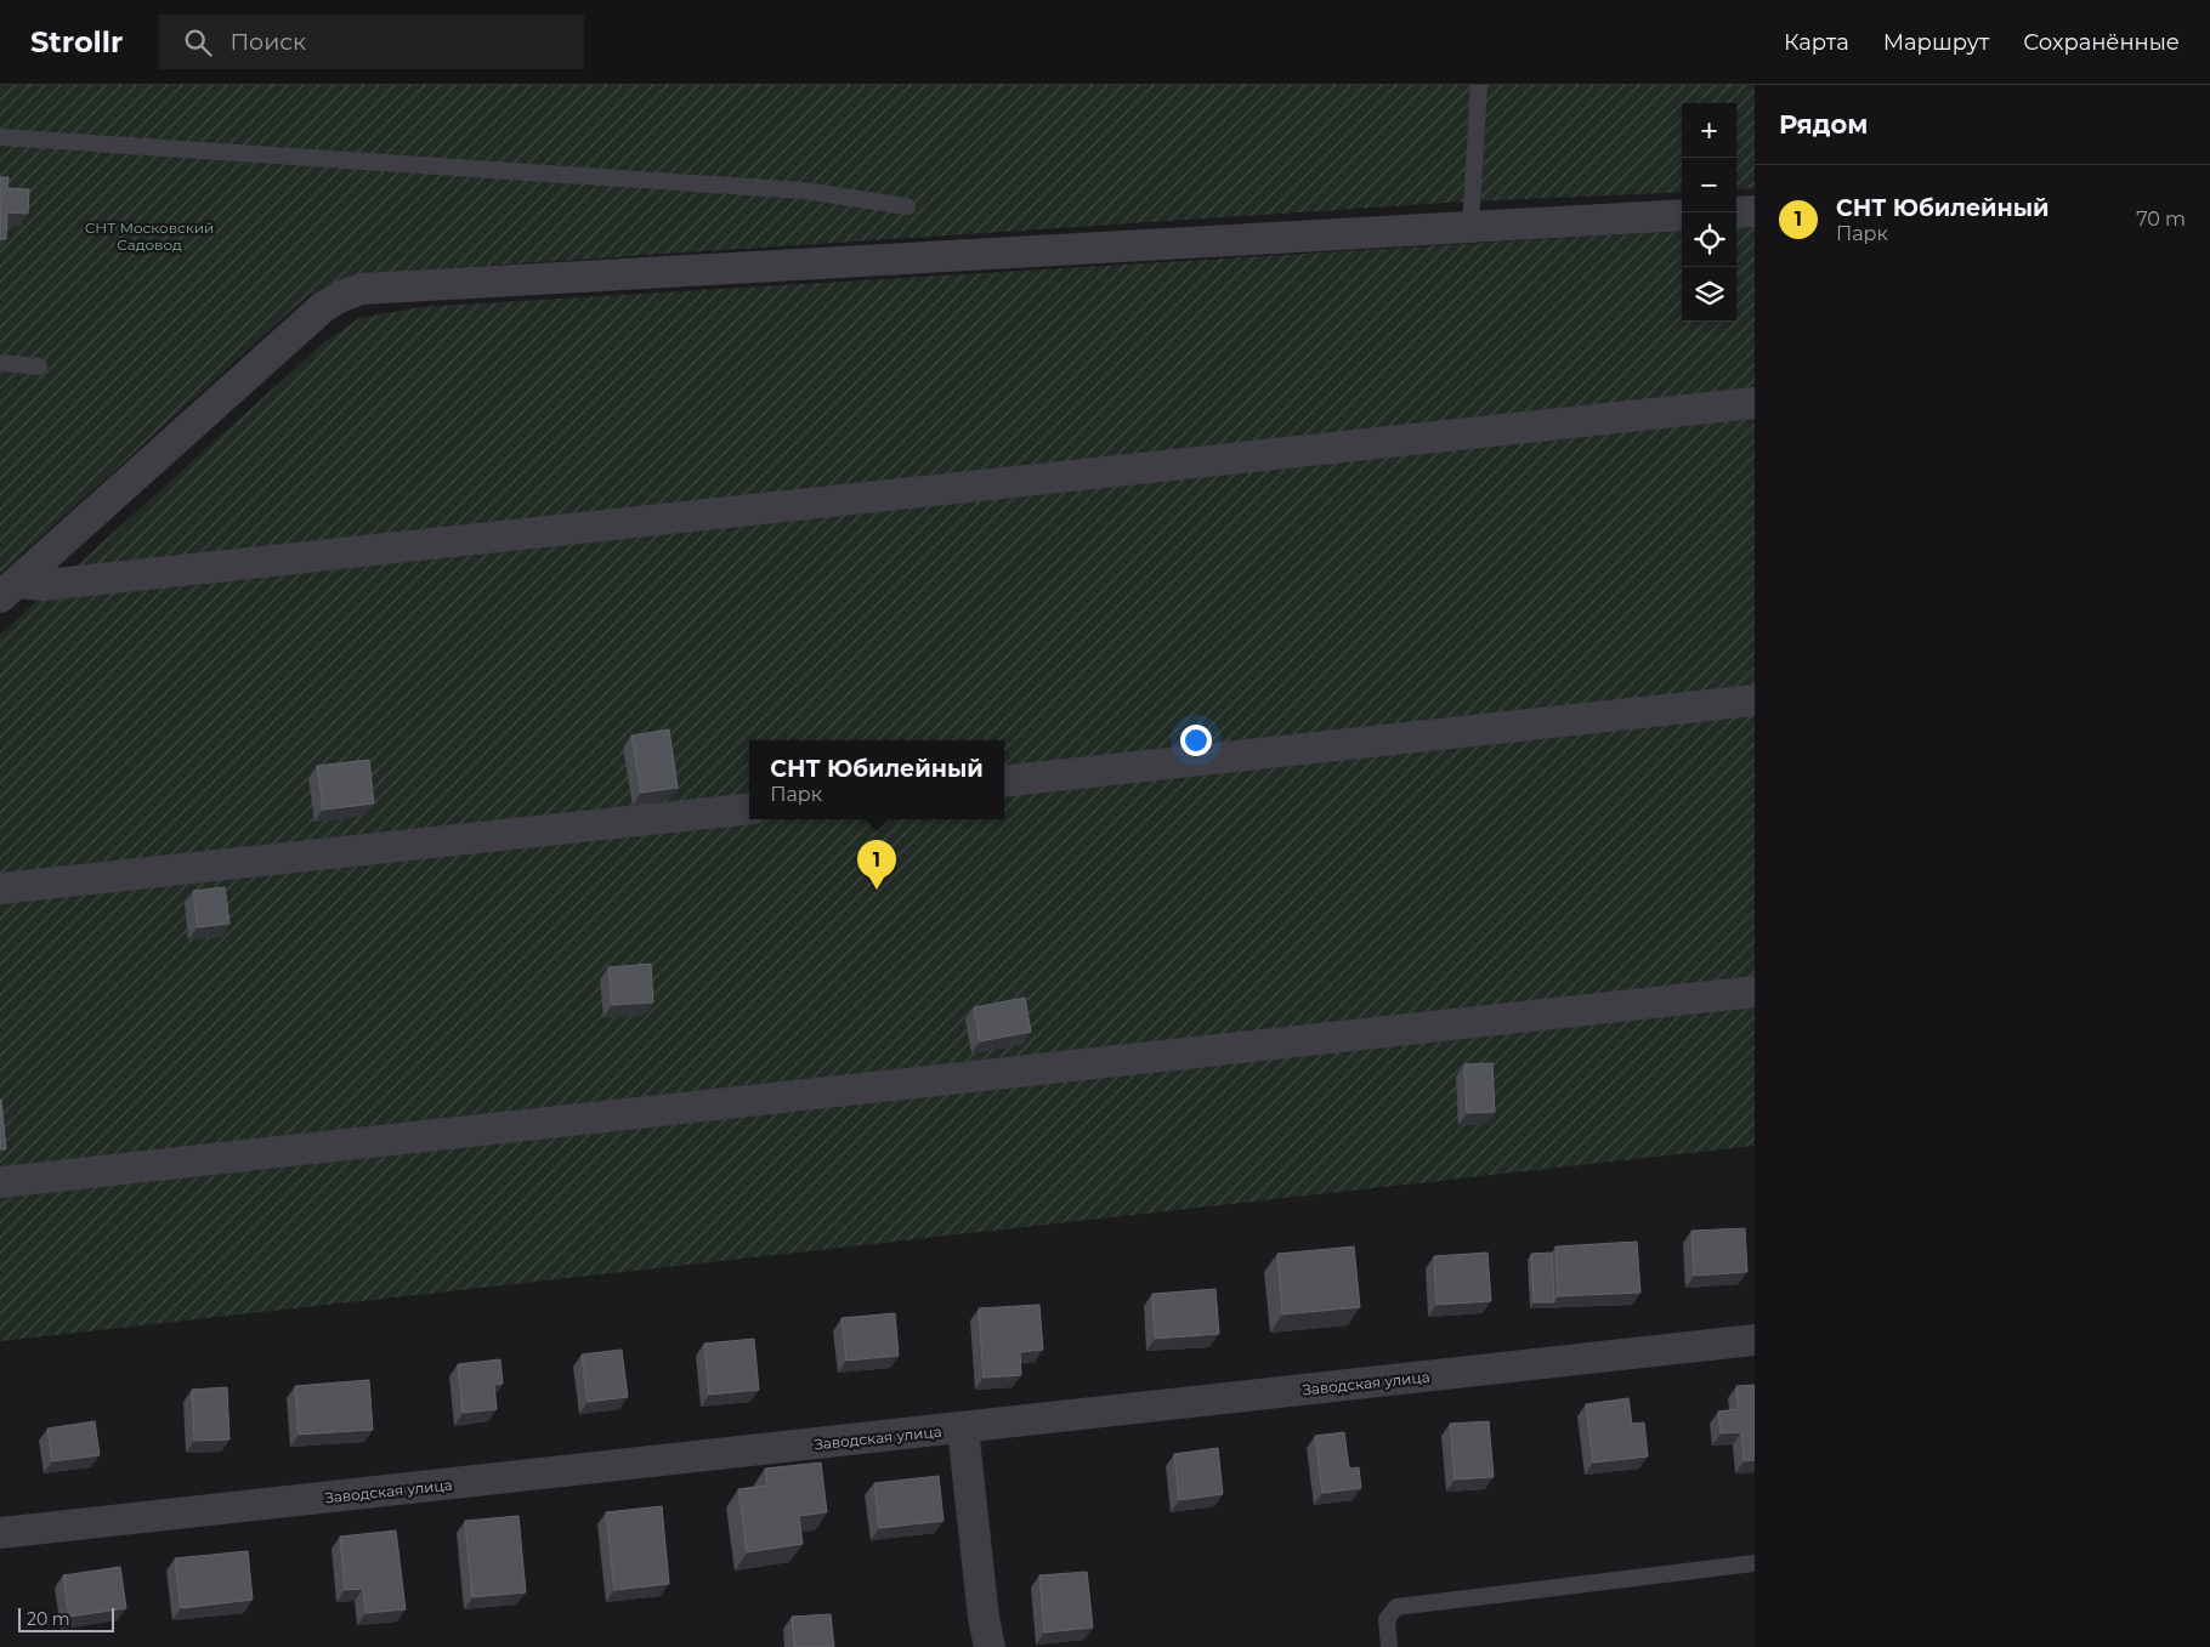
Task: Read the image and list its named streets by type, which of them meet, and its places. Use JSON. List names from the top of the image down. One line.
{"streets":{"street":["Заводская улица"]},"parks":["СНТ Московский Садовод"],"scale_bar":"20 m","page":{"header":"Strollr","search":"Поиск","nav":["Карта","Маршрут","Сохранённые"],"heading":"Рядом","map_buttons":["+","−"],"list":[{"mark":"1","name":"СНТ Юбилейный","note":"Парк","value":"70 m"}],"popup":["СНТ Юбилейный","Парк"],"pins":"1","scale":"20 m"}}
